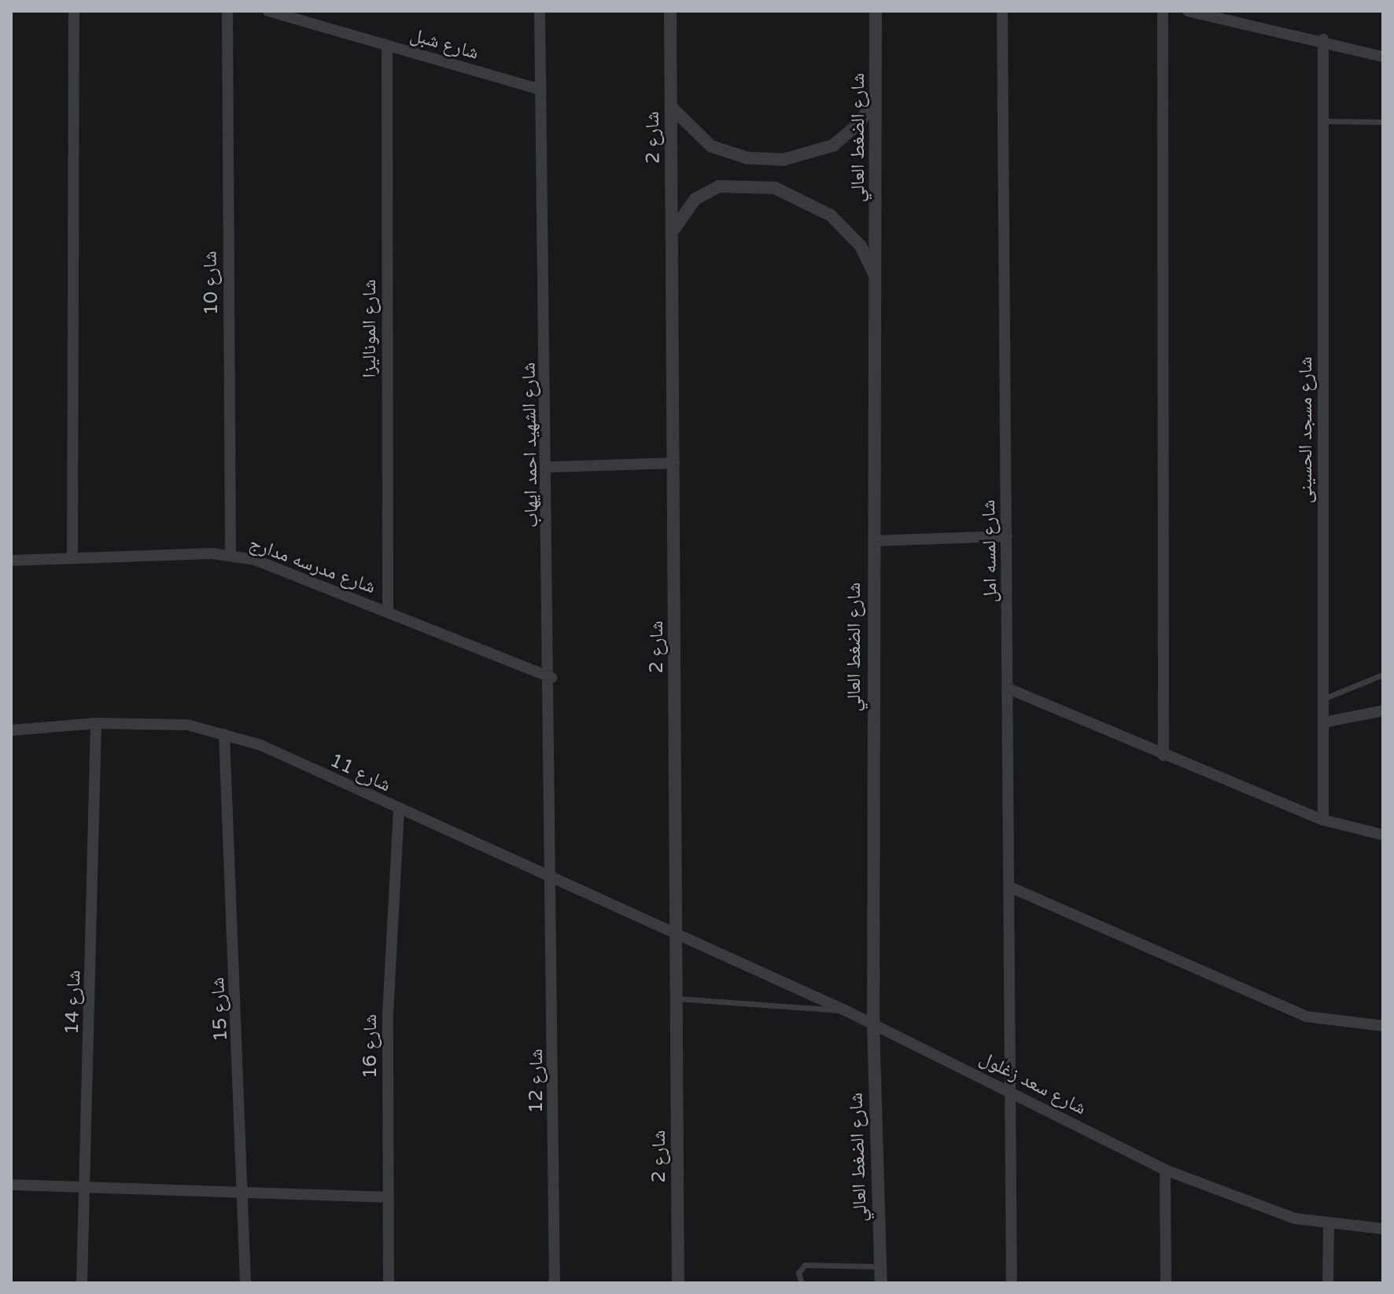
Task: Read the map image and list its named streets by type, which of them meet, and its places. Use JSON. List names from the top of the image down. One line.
{"streets":{"street":["شارع شبل","شارع 2","شارع الضغط العالي","شارع 10","شارع الموناليزا","شارع مسجد الحسينى","شارع الشهيد احمد ايهاب","شارع لمسه امل","شارع مدرسه مدارج","شارع 11","شارع 14","شارع 15","شارع 16","شارع 12","شارع سعد زغلول"]},"crossings":[["شارع شبل","شارع الموناليزا"],["شارع شبل","شارع الشهيد احمد ايهاب"],["شارع 2","شارع 11"],["شارع 2","شارع سعد زغلول"],["شارع الضغط العالي","شارع سعد زغلول"],["شارع 10","شارع مدرسه مدارج"],["شارع الموناليزا","شارع مدرسه مدارج"],["شارع الشهيد احمد ايهاب","شارع مدرسه مدارج"],["شارع الشهيد احمد ايهاب","شارع 11"],["شارع الشهيد احمد ايهاب","شارع 12"],["شارع لمسه امل","شارع سعد زغلول"],["شارع 11","شارع 14"],["شارع 11","شارع 15"],["شارع 11","شارع 16"],["شارع 11","شارع 12"],["شارع 11","شارع سعد زغلول"]]}
